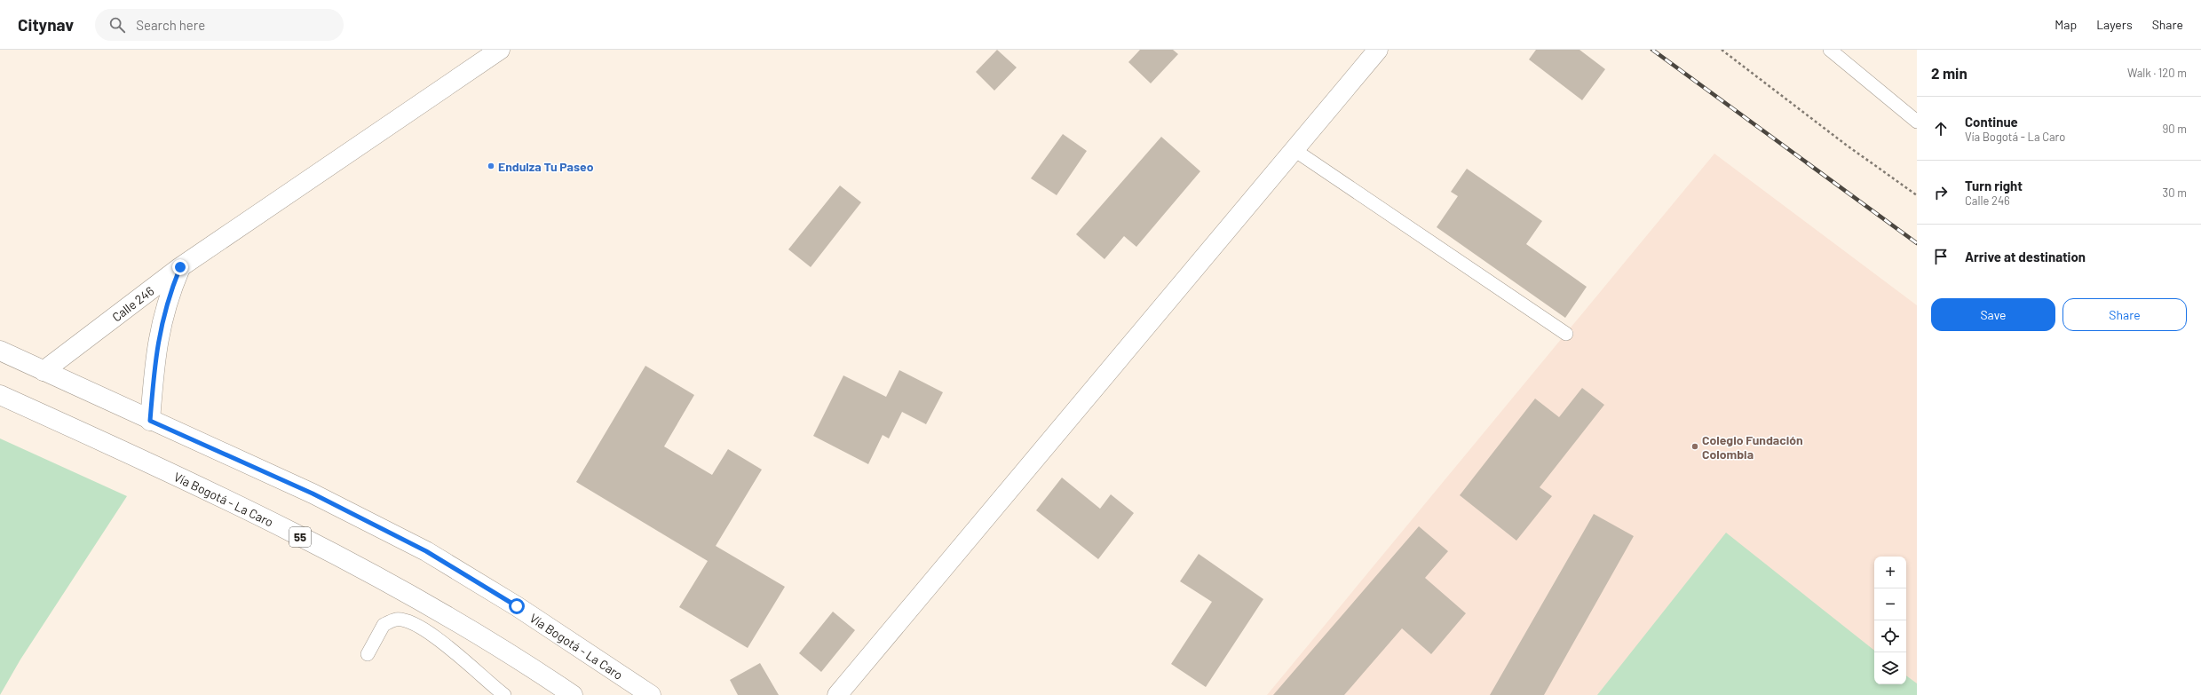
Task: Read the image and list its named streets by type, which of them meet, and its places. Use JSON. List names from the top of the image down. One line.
{"streets":{"street":["Calle 246","Vía Bogotá - La Caro","55"]},"crossings":[["Calle 246","Vía Bogotá - La Caro"]],"places":["Endulza Tu Paseo","Colegio Fundación Colombia"],"page":{"header":"Citynav","search":"Search here","nav":["Map","Layers","Share"],"heading":["2 min","Walk · 120 m"],"list":[["Continue","Vía Bogotá - La Caro","90 m"],["Turn right","Calle 246","30 m"],"Arrive at destination"],"buttons":["Save","Share"],"map_buttons":["+","−"]}}
